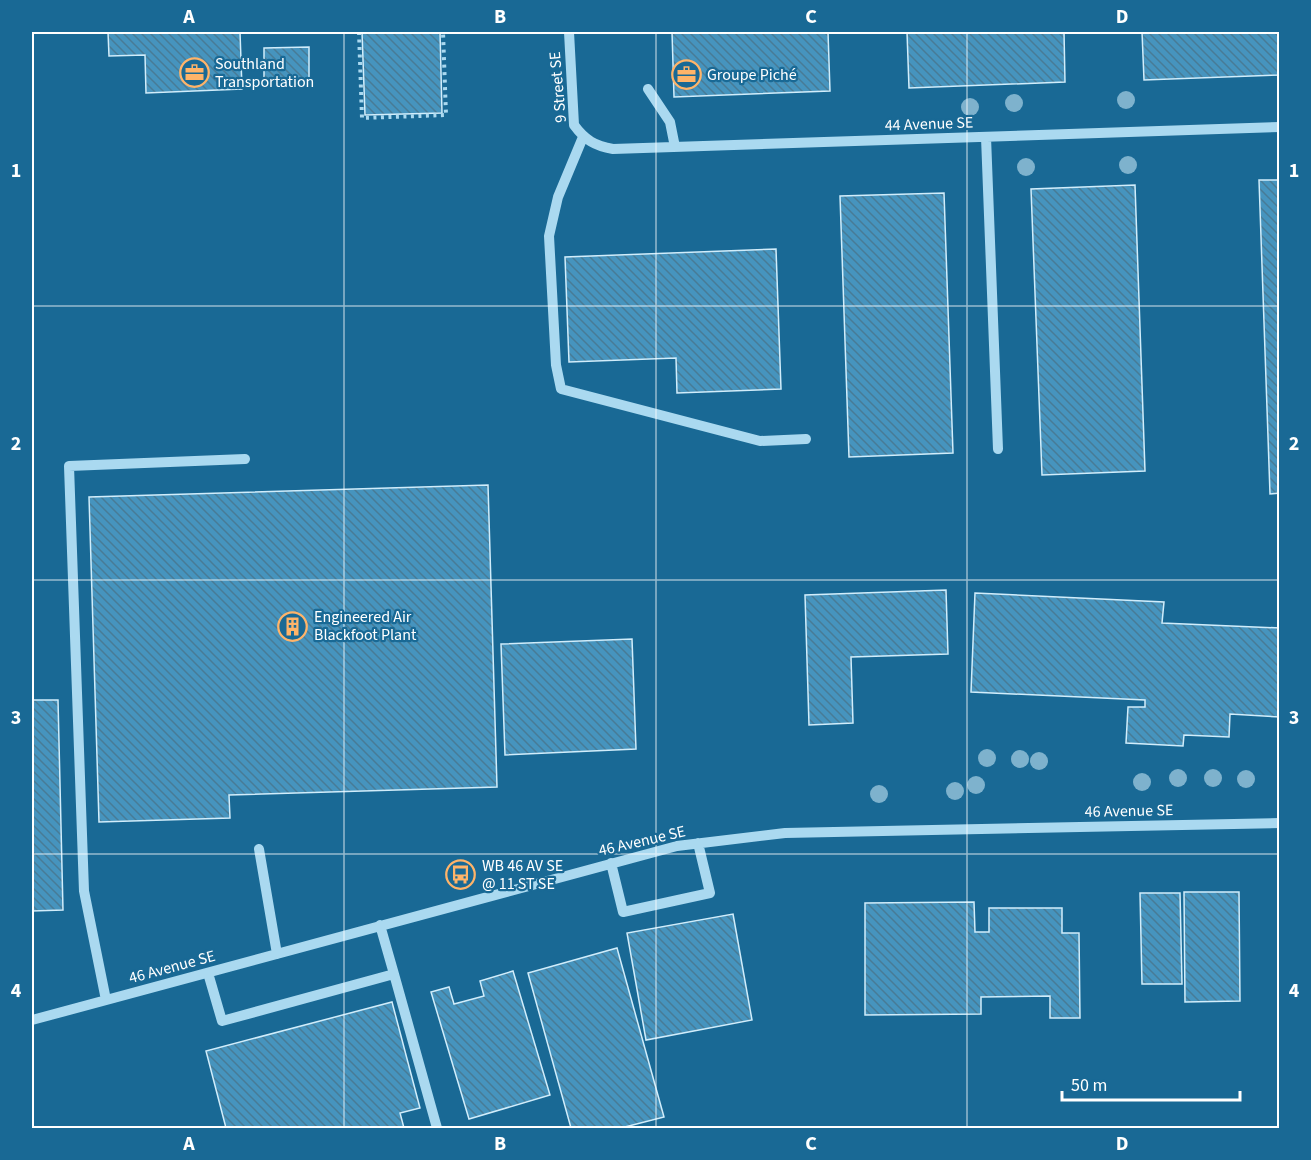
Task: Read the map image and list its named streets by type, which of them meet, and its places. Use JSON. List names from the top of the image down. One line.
{"streets":{"street":["9 Street SE","44 Avenue SE","46 Avenue SE"]},"crossings":[["9 Street SE","44 Avenue SE"]],"places":{"office":["Southland Transportation","Groupe Piché"],"building":["Engineered Air Blackfoot Plant"],"bus stop":["WB 46 AV SE @ 11 ST SE"]},"scale_bar":"50 m","grid":{"columns":["A","B","C","D"],"rows":["1","2","3","4"]}}
